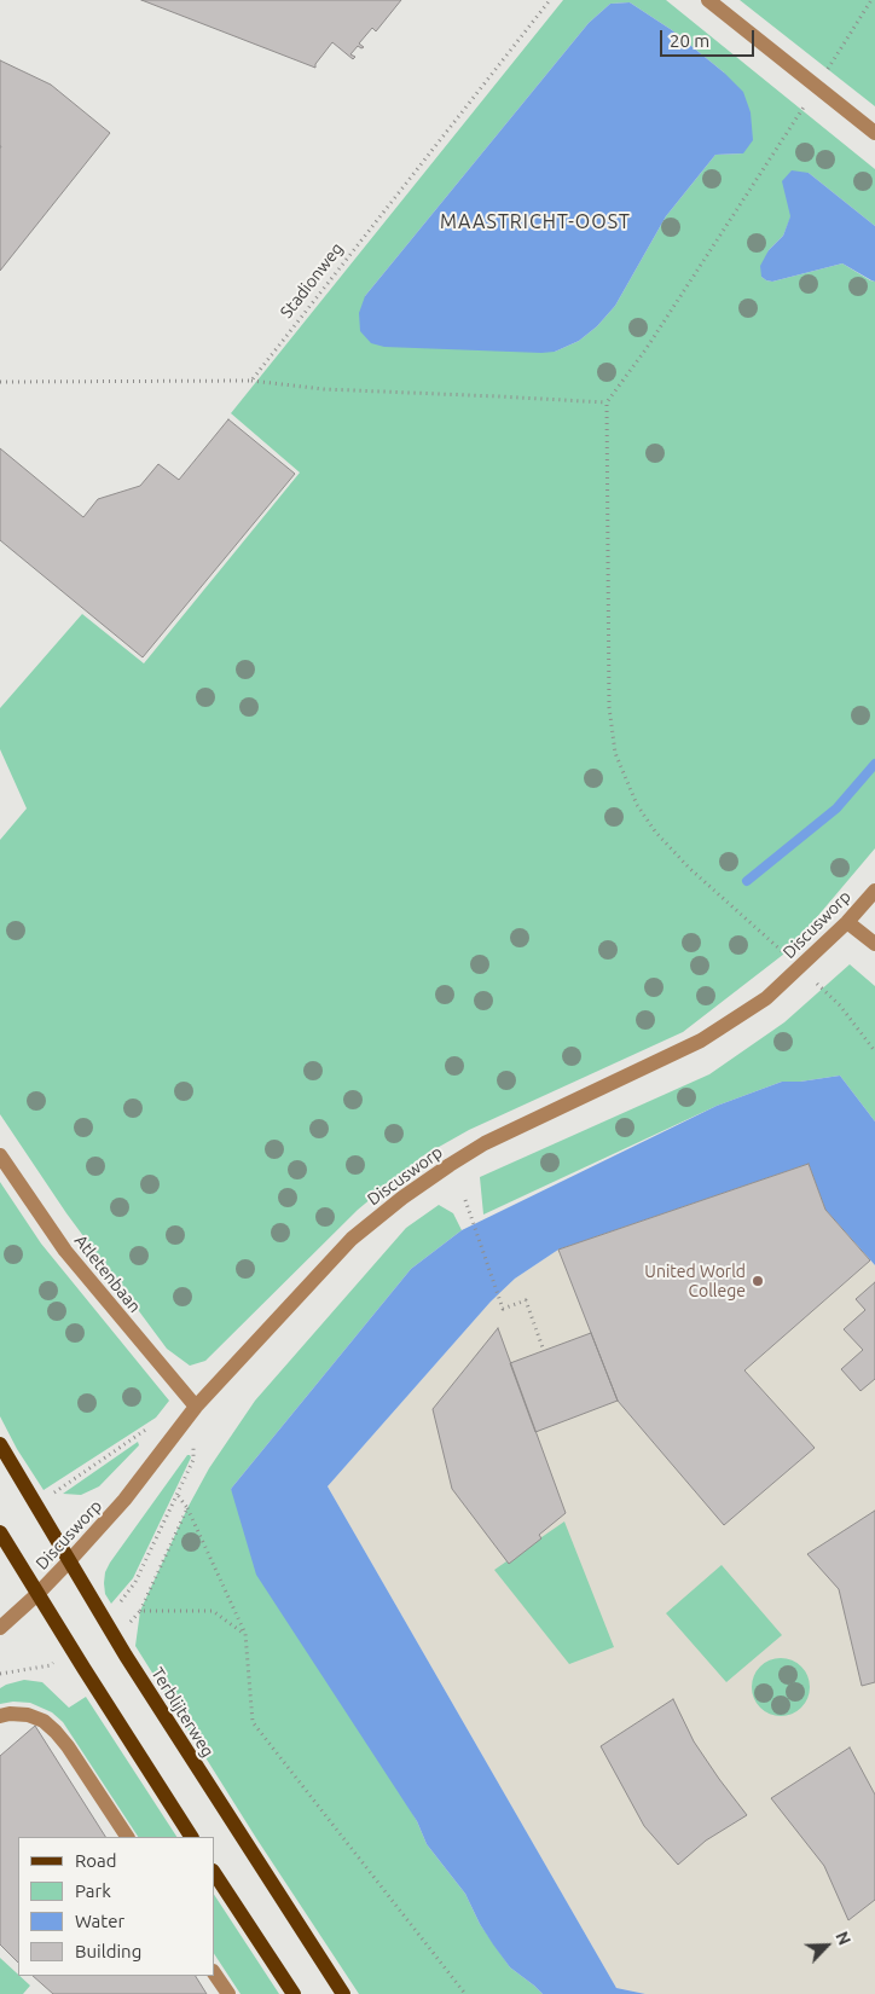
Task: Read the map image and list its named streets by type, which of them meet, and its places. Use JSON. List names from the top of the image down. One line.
{"streets":{"main road":["Terblijterweg"],"street":["Discusworp","Atletenbaan"],"path":["Stadionweg"]},"crossings":[["Discusworp","Atletenbaan"],["Discusworp","Terblijterweg"]],"districts":["MAASTRICHT-OOST"],"places":["United World College"],"legend":["Road","Park","Water","Building"],"scale_bar":"20 m","north":"top right"}
